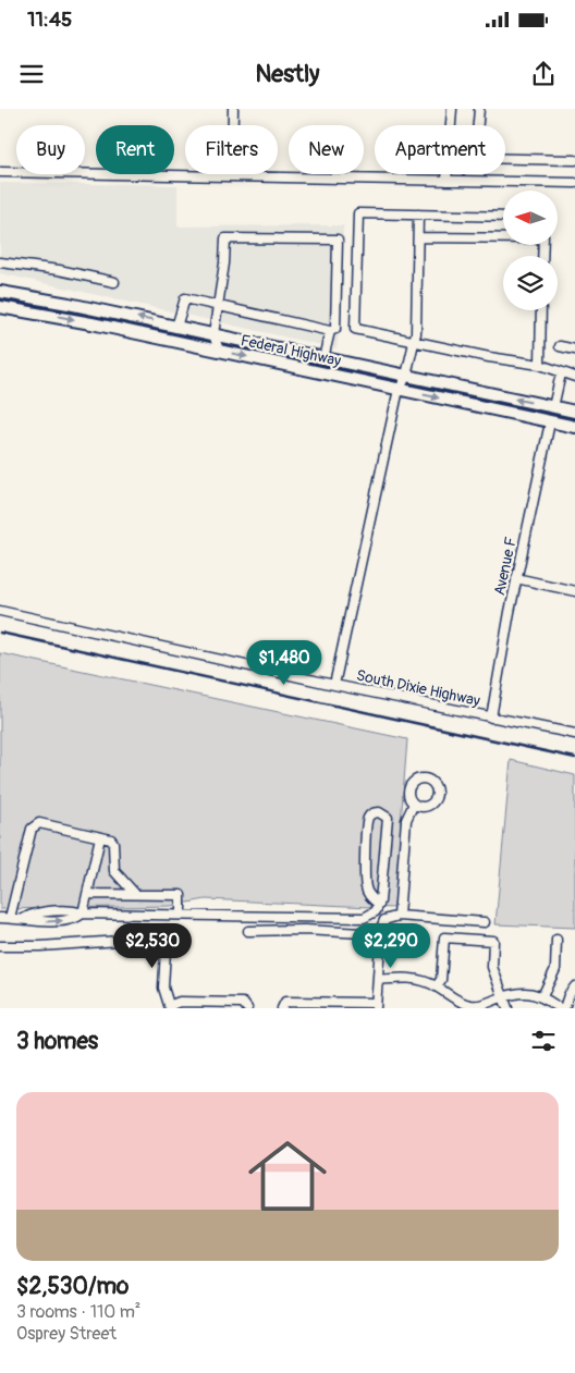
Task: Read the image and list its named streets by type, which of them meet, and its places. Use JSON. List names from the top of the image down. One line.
{"streets":{"main road":["Federal Highway"],"street":["Avenue F","South Dixie Highway"]},"crossings":[["Federal Highway","Avenue F"],["Avenue F","South Dixie Highway"]],"north":"left","page":{"status":"11:45","header":"Nestly","chip":["Buy","Rent","Filters","New","Apartment"],"price":["$1,480","$2,530","$2,290"],"heading":"3 homes","list":[{"name":"$2,530/mo","note":"3 rooms · 110 m² · Osprey Street"}]}}
